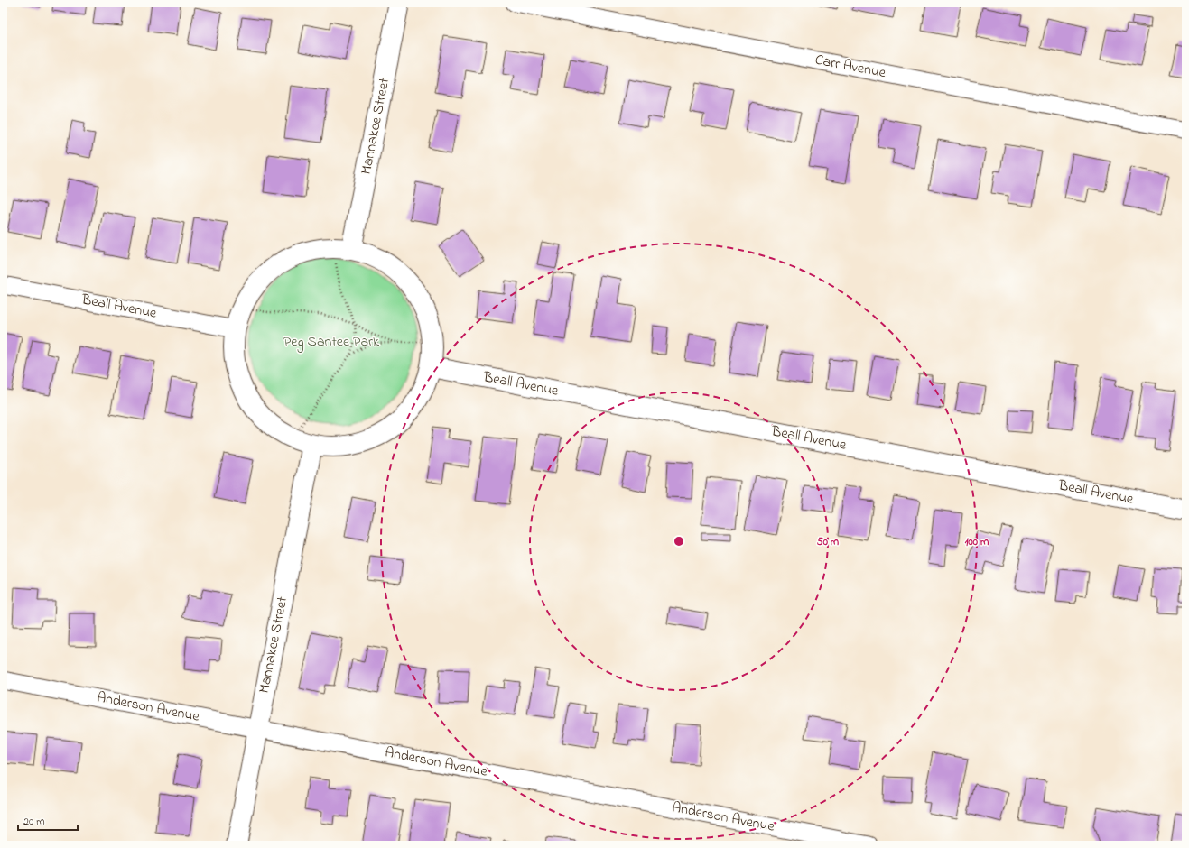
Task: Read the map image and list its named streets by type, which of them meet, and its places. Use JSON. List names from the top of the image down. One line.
{"streets":{"street":["Carr Avenue","Mannakee Street","Beall Avenue","Anderson Avenue"]},"crossings":[["Mannakee Street","Anderson Avenue"]],"parks":["Peg Santee Park"],"scale_bar":"20 m","rings":["50 m","100 m"]}
